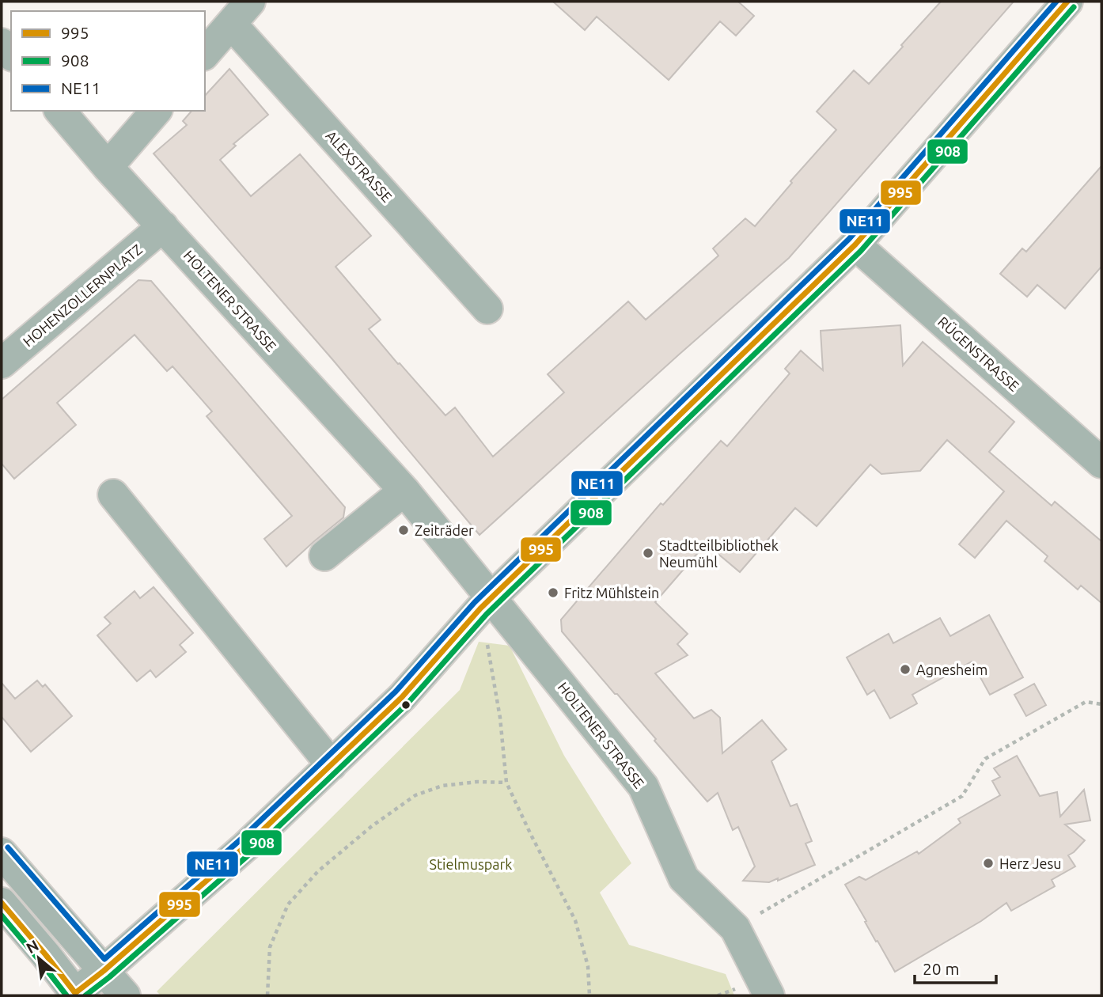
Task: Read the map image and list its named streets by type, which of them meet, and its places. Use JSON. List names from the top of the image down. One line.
{"streets":{"street":["ALEXSTRASSE","HOHENZOLLERNPLATZ","HOLTENER STRASSE","RÜGENSTRASSE"]},"crossings":[["HOHENZOLLERNPLATZ","HOLTENER STRASSE"]],"parks":["Stielmuspark"],"places":["Zeiträder","Stadtteilbibliothek Neumühl","Fritz Mühlstein","Agnesheim","Herz Jesu"],"lines":["transit line 995","transit line NE11","transit line 908"],"legend":["995","908","NE11"],"scale_bar":"20 m","north":"top left"}
